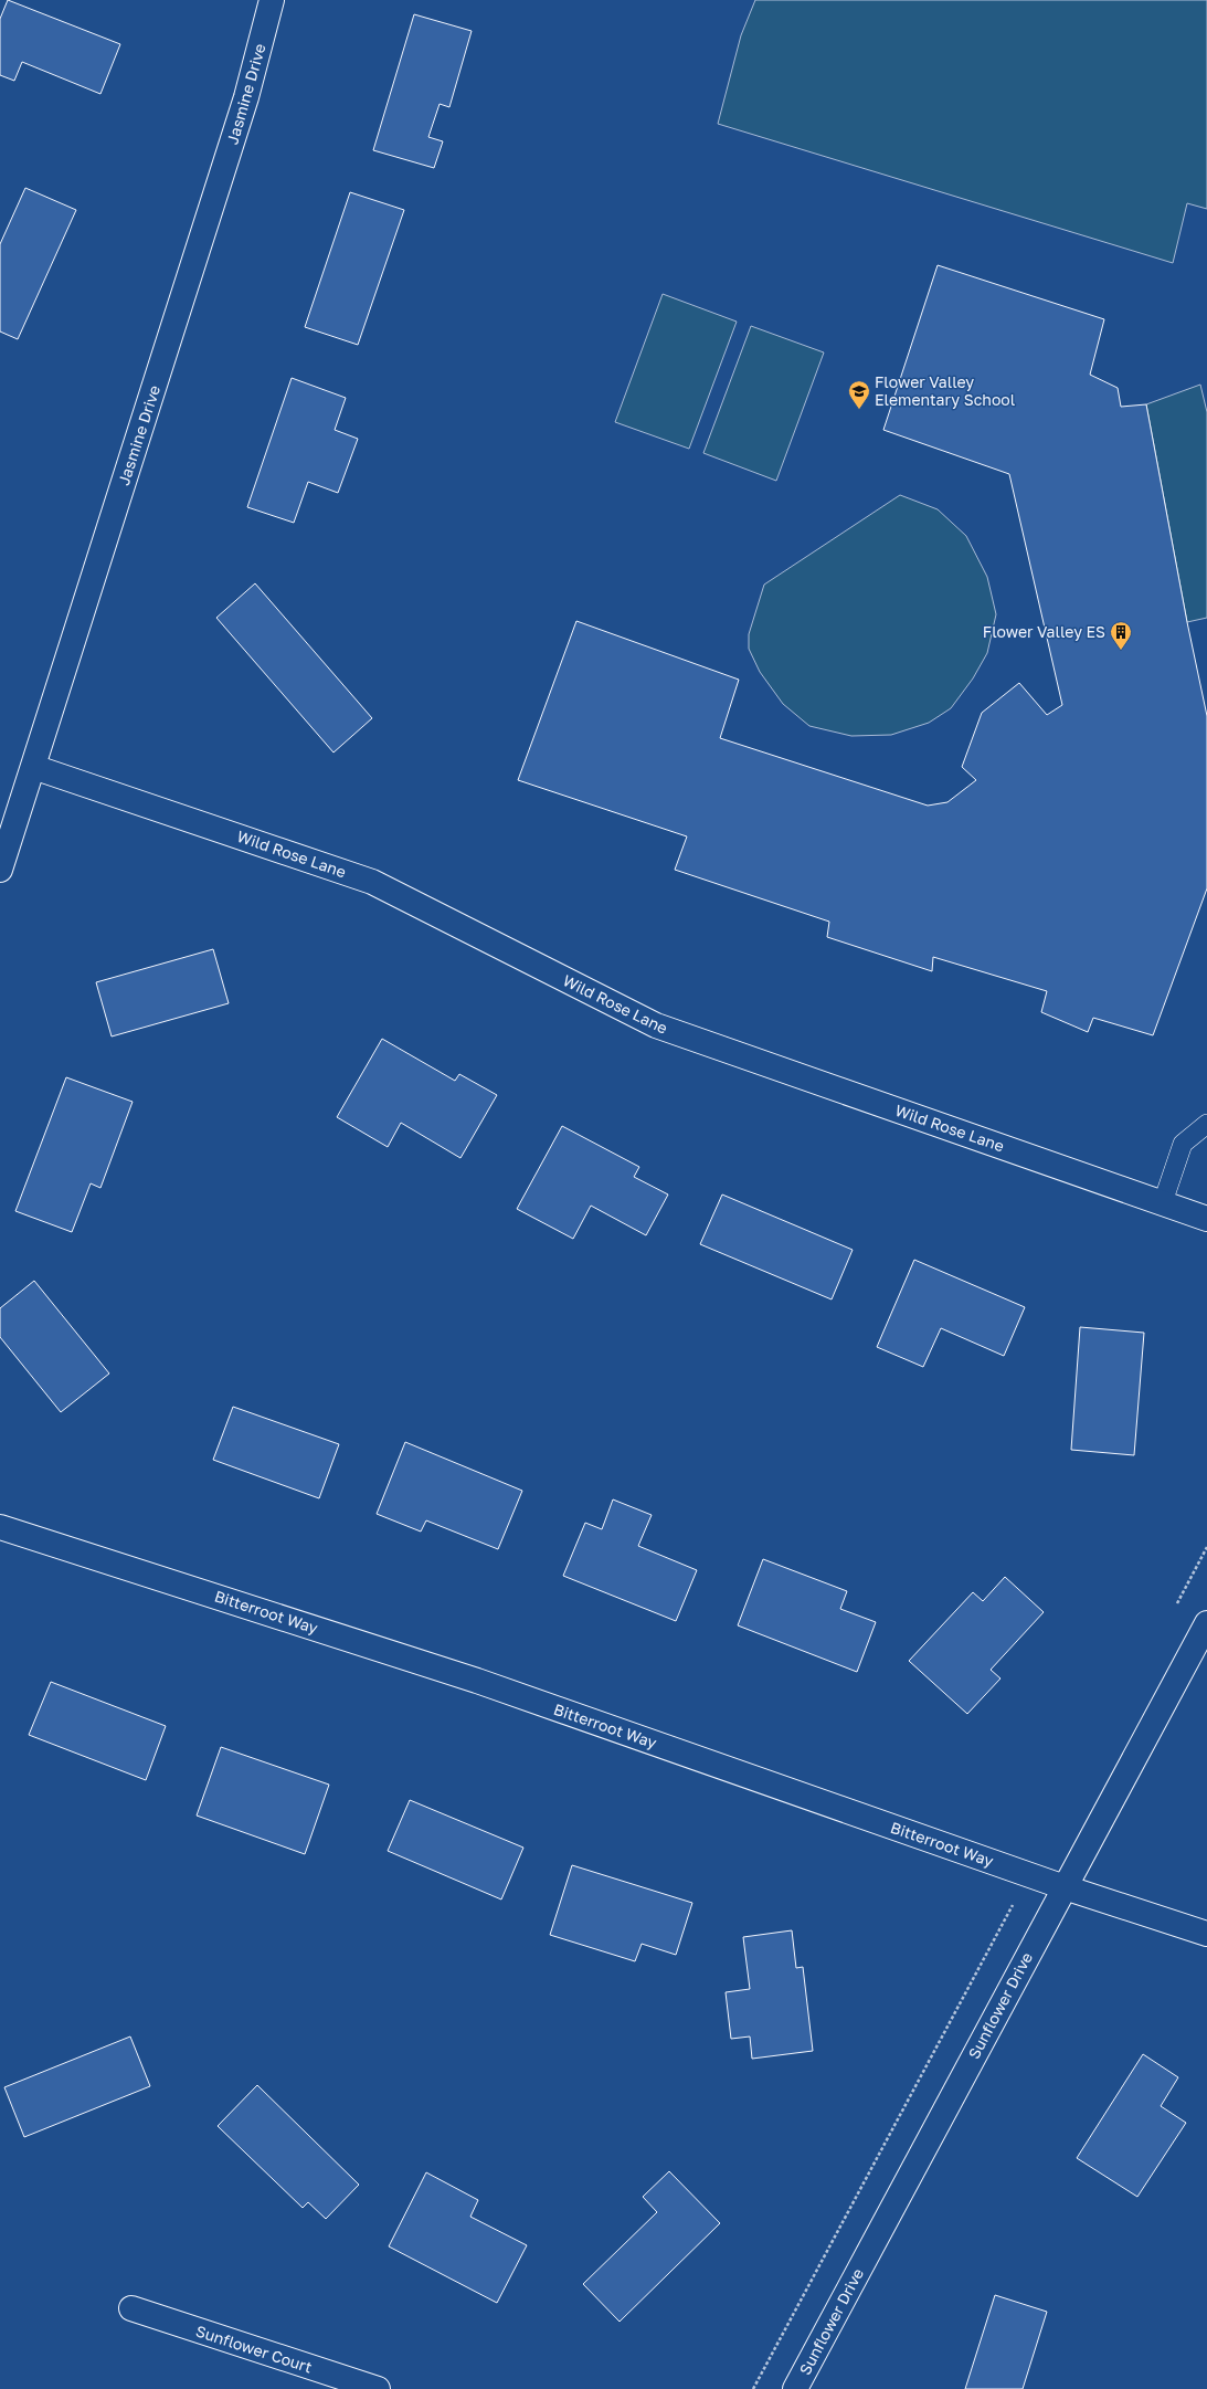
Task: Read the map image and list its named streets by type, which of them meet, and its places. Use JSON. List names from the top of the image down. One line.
{"streets":{"street":["Jasmine Drive","Wild Rose Lane","Bitterroot Way","Sunflower Drive","Sunflower Court"]},"crossings":[["Jasmine Drive","Wild Rose Lane"],["Bitterroot Way","Sunflower Drive"]],"places":{"school or university":["Flower Valley Elementary School"],"building":["Flower Valley ES"]}}
